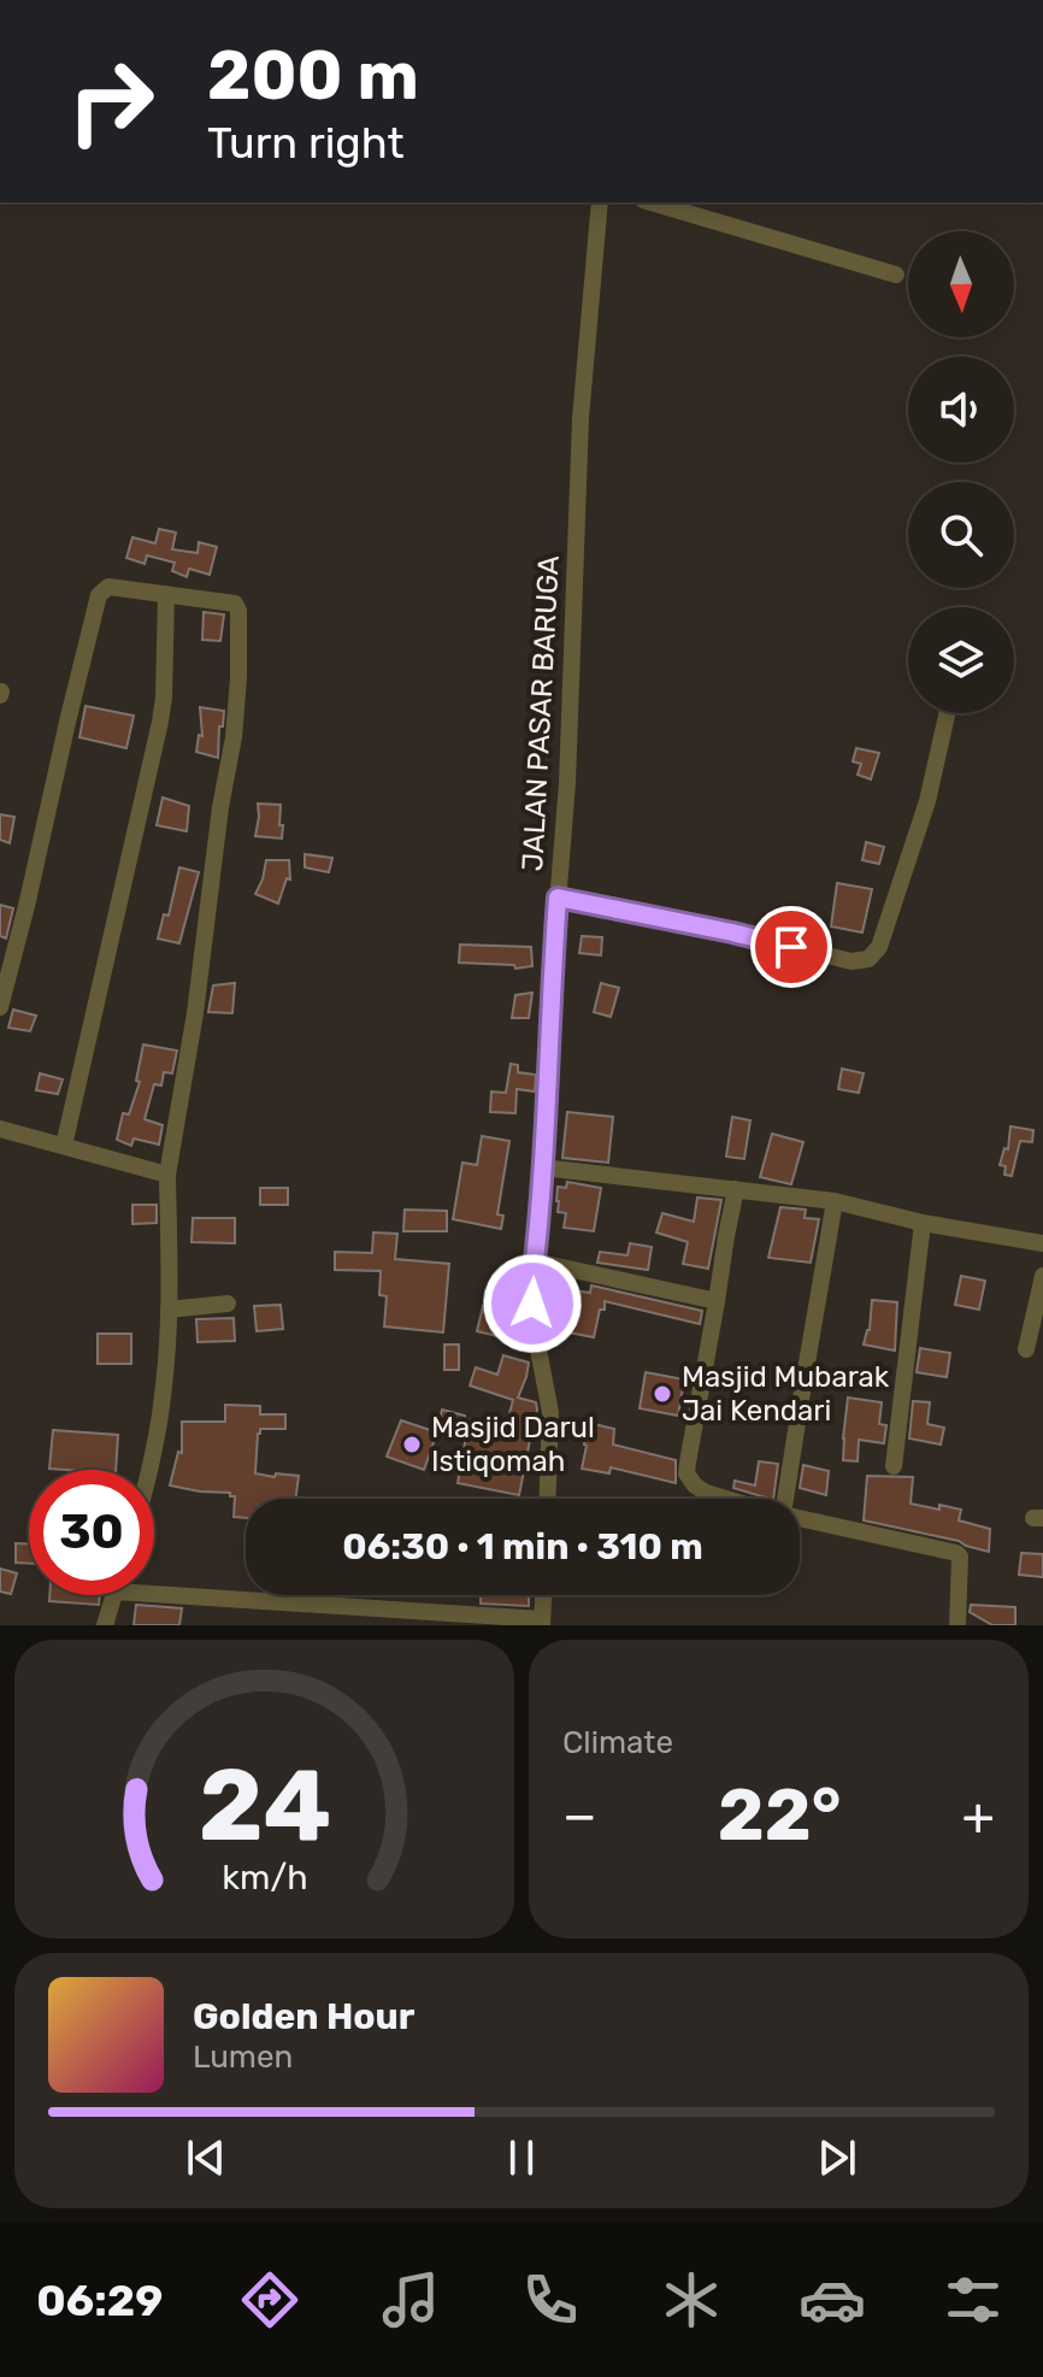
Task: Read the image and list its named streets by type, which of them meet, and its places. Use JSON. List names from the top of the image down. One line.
{"streets":{"street":["JALAN PASAR BARUGA"]},"places":["Masjid Mubarak Jai Kendari","Masjid Darul Istiqomah"],"north":"bottom","page":{"turn":["200 m","Turn right"],"limit":"30","trip":"06:30 · 1 min · 310 m","tile":"Climate","heat":["−","22°","+"],"song":["Golden Hour","Lumen"],"tabs":"06:29","gauge":["24","km/h"]}}
